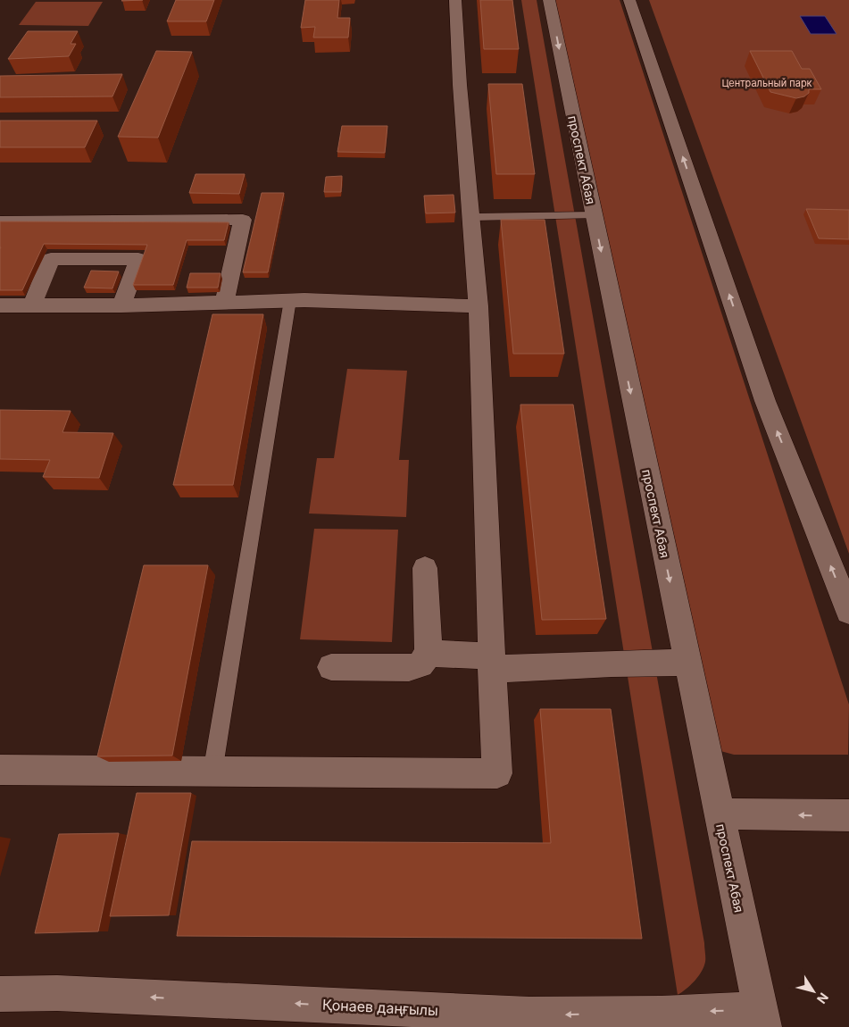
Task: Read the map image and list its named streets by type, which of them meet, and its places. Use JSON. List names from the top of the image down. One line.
{"streets":{"street":["проспект Абая","Қонаев даңғылы"]},"crossings":[["проспект Абая","Қонаев даңғылы"]],"one_way":["Қонаев даңғылы"],"parks":["Центральный парк"],"north":"bottom right"}
